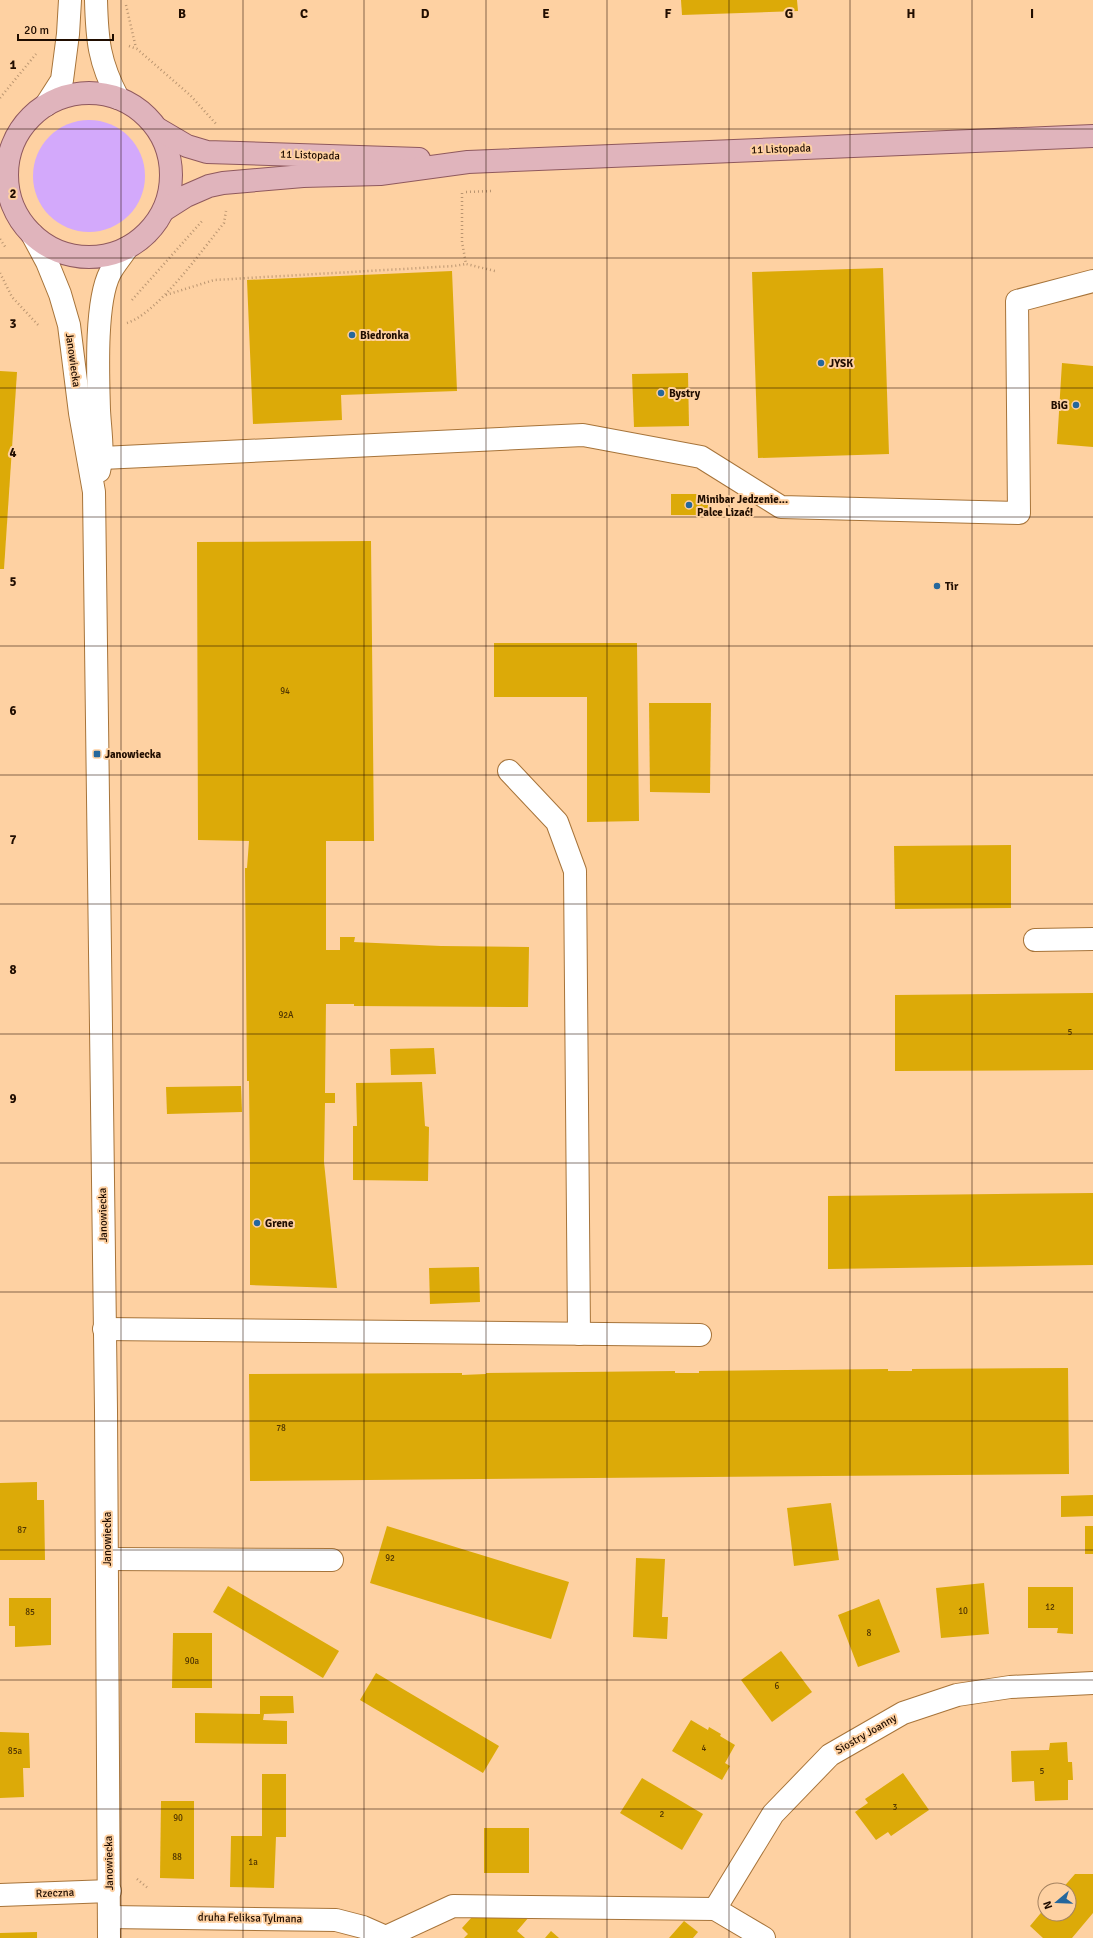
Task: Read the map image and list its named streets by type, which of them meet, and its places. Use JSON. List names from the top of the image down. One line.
{"streets":{"main road":["11 Listopada"],"street":["Janowiecka","Siostry Joanny","Rzeczna","druha Feliksa Tylmana"]},"crossings":[["Janowiecka","Rzeczna"],["Janowiecka","druha Feliksa Tylmana"]],"places":{"other":["Biedronka","JYSK","Bystry","BiG","Minibar Jedzenie... Palce Lizać!","Tir","Grene"],"transit":["Janowiecka"]},"house_numbers":["94","92A","5","78","87","92","12","10","85","8","90a","6","4","85a","5","3","2","90","88","1a"],"scale_bar":"20 m","north":"left","grid":{"columns":["B","C","D","E","F","G","H","I"],"rows":["1","2","3","4","5","6","7","8","9"]}}
